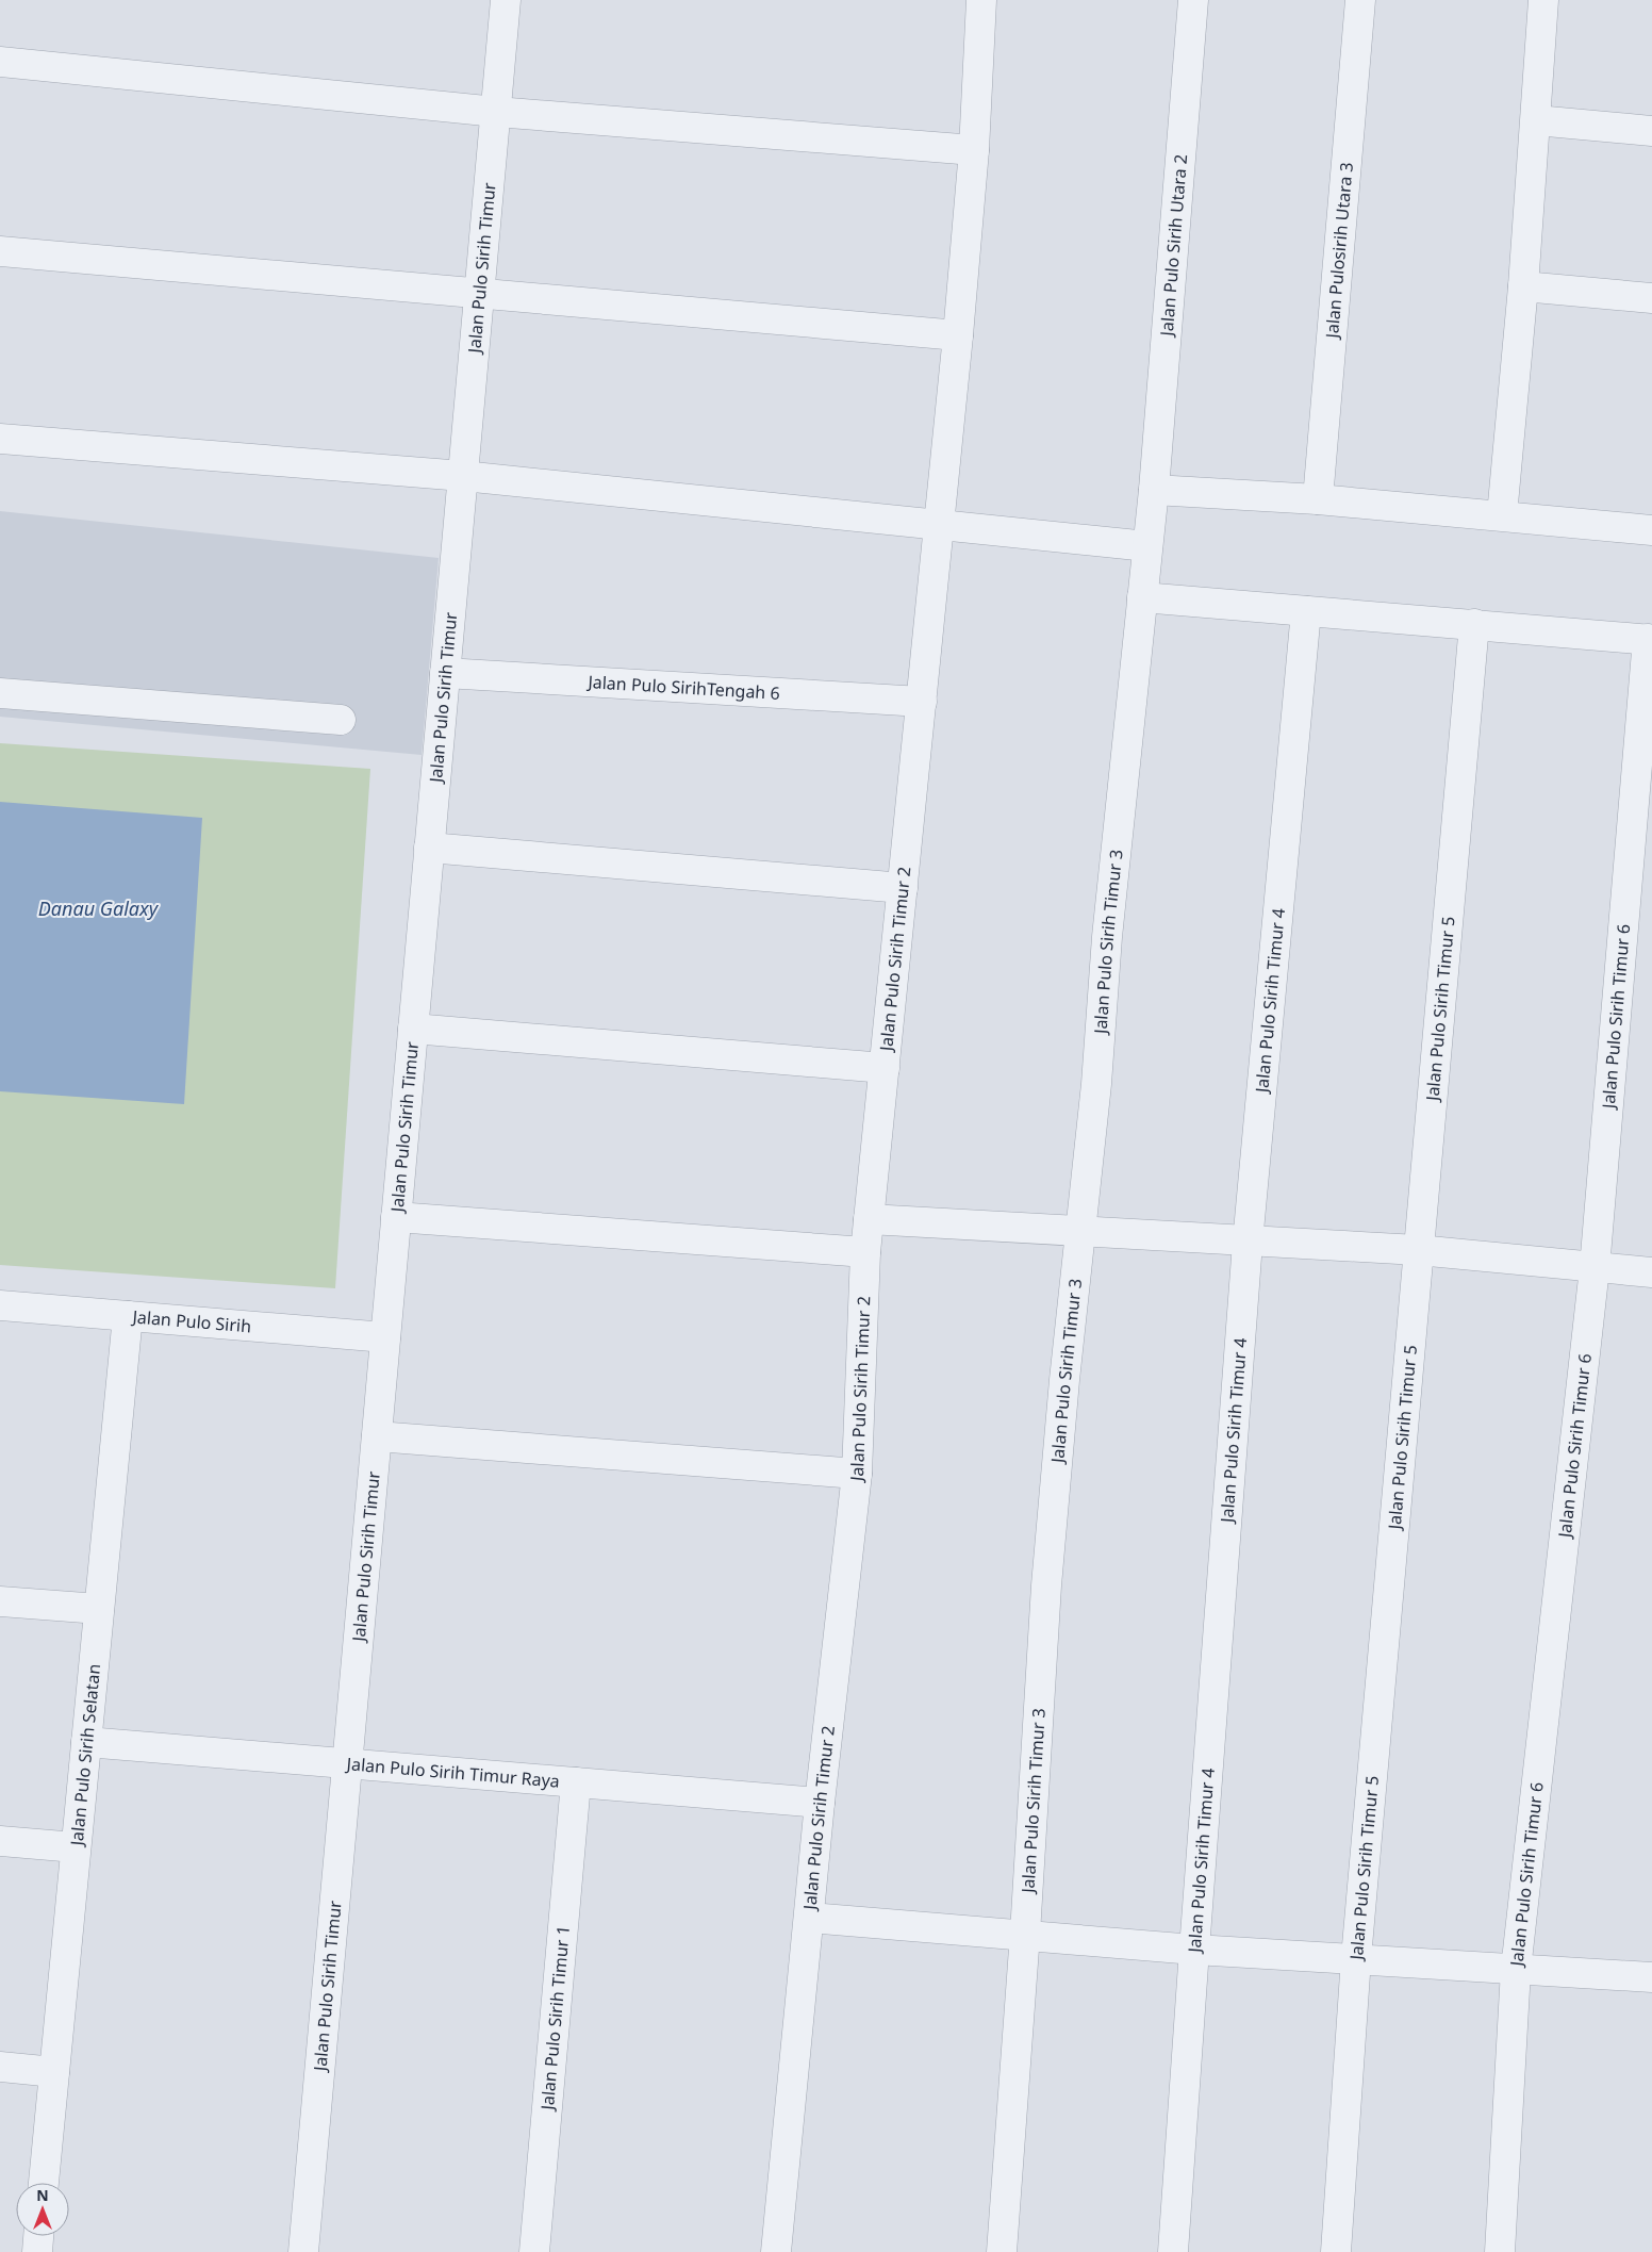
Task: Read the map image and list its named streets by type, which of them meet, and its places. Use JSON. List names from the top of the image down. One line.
{"streets":{"street":["Jalan Pulo Sirih Utara 2","Jalan Pulosirih Utara 3","Jalan Pulo Sirih Timur","Jalan Pulo SirihTengah 6","Jalan Pulo Sirih Timur 3","Jalan Pulo Sirih Timur 2","Jalan Pulo Sirih Timur 4","Jalan Pulo Sirih Timur 5","Jalan Pulo Sirih Timur 6","Jalan Pulo Sirih","Jalan Pulo Sirih Selatan","Jalan Pulo Sirih Timur Raya","Jalan Pulo Sirih Timur 1"]},"crossings":[["Jalan Pulo Sirih Utara 2","Jalan Pulo Sirih Timur 3"],["Jalan Pulo Sirih Timur","Jalan Pulo SirihTengah 6"],["Jalan Pulo Sirih Timur","Jalan Pulo Sirih"],["Jalan Pulo Sirih Timur","Jalan Pulo Sirih Timur Raya"],["Jalan Pulo SirihTengah 6","Jalan Pulo Sirih Timur 2"],["Jalan Pulo Sirih Timur 2","Jalan Pulo Sirih Timur Raya"],["Jalan Pulo Sirih","Jalan Pulo Sirih Selatan"],["Jalan Pulo Sirih Selatan","Jalan Pulo Sirih Timur Raya"],["Jalan Pulo Sirih Timur Raya","Jalan Pulo Sirih Timur 1"]],"water":["Danau Galaxy"],"north":"top"}
